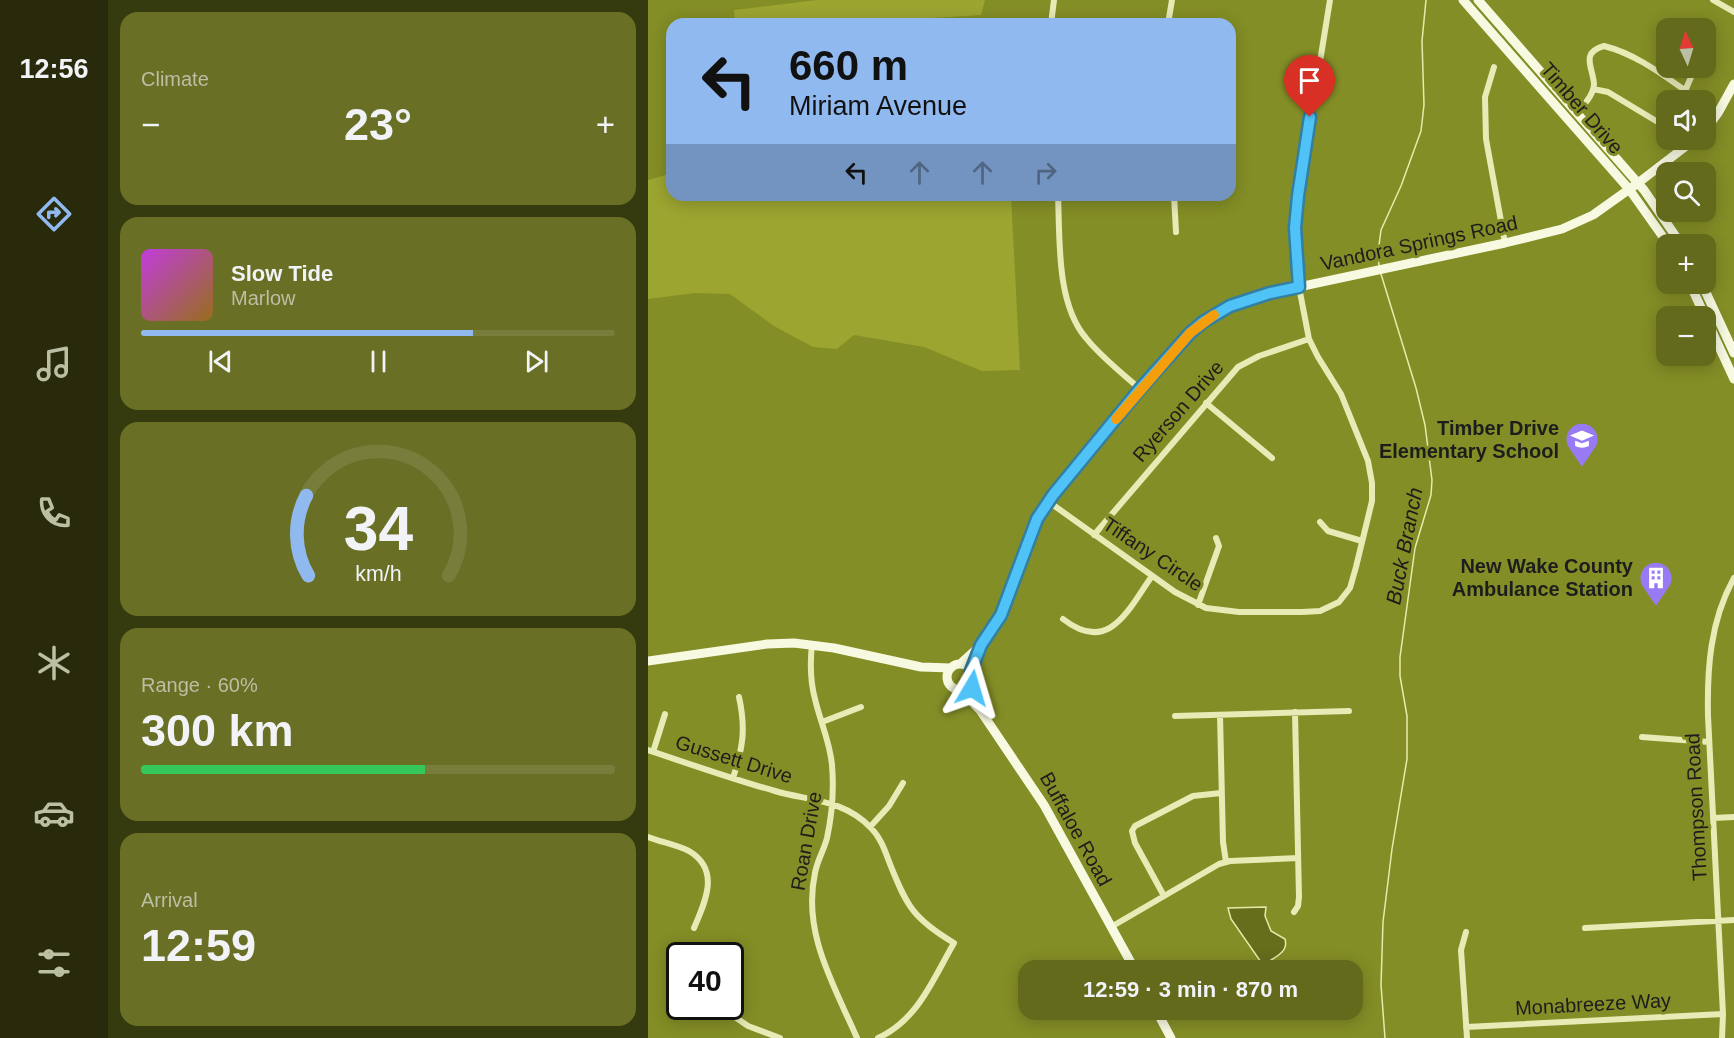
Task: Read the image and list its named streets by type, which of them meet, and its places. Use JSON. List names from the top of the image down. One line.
{"streets":{"street":["Timber Drive","Vandora Springs Road","Ryerson Drive","Tiffany Circle","Gussett Drive","Thompson Road","Buffaloe Road","Roan Drive","Monabreeze Way"]},"crossings":[["Timber Drive","Vandora Springs Road"],["Vandora Springs Road","Tiffany Circle"],["Vandora Springs Road","Buffaloe Road"],["Ryerson Drive","Tiffany Circle"],["Gussett Drive","Roan Drive"],["Thompson Road","Monabreeze Way"]],"water":["Buck Branch"],"places":{"school or university":["Timber Drive Elementary School"],"building":["New Wake County Ambulance Station"]},"north":"top","page":{"tabs":"12:56","tile":["Climate",["Range · 60%","300 km"],["Arrival","12:59"]],"map_buttons":["+","−"],"turn":["660 m","Miriam Avenue"],"heat":["−","23°","+"],"song":["Slow Tide","Marlow"],"limit":"40","trip":"12:59 · 3 min · 870 m","gauge":["34","km/h"]}}
